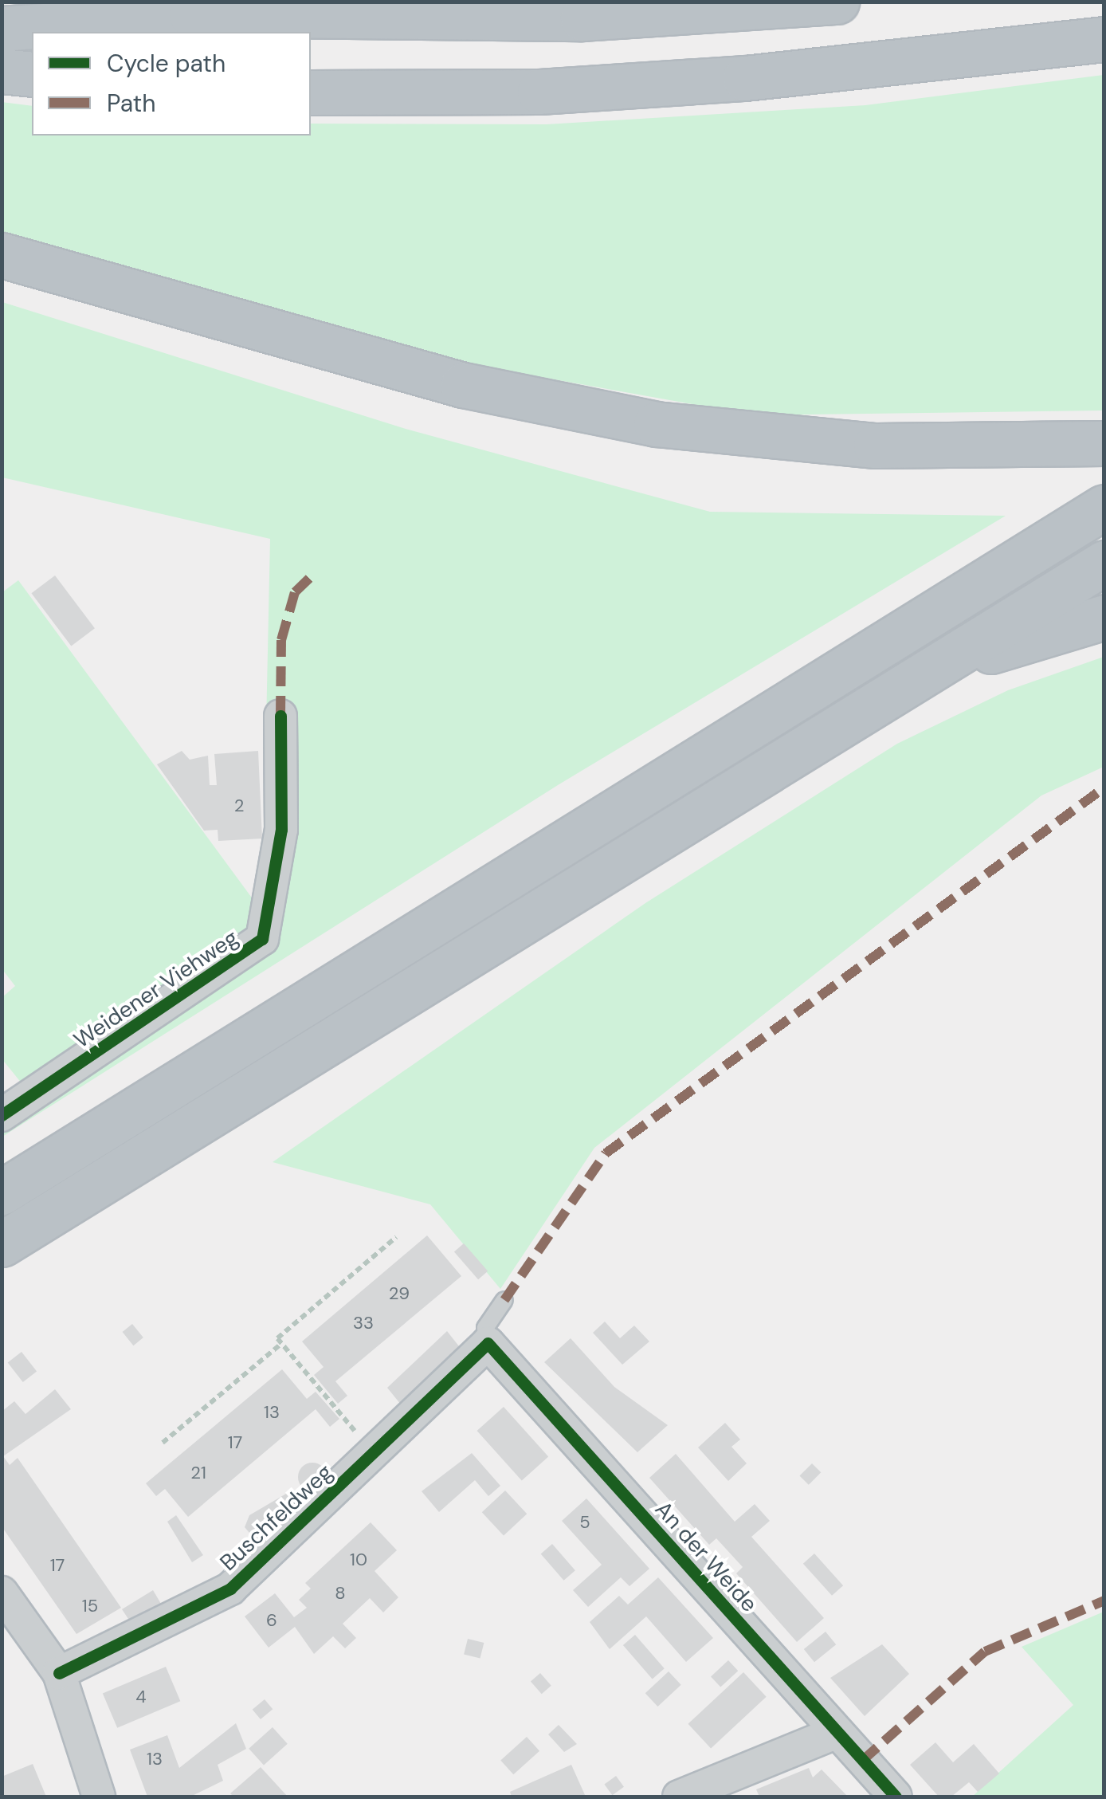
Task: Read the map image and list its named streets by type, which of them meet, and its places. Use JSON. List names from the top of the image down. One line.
{"streets":{"street":["Weidener Viehweg","Buschfeldweg","An der Weide"]},"crossings":[["Buschfeldweg","An der Weide"]],"house_numbers":["2","29","33","13","17","21","5","10","17","8","15","6","4","13"],"legend":["Cycle path","Path"]}
